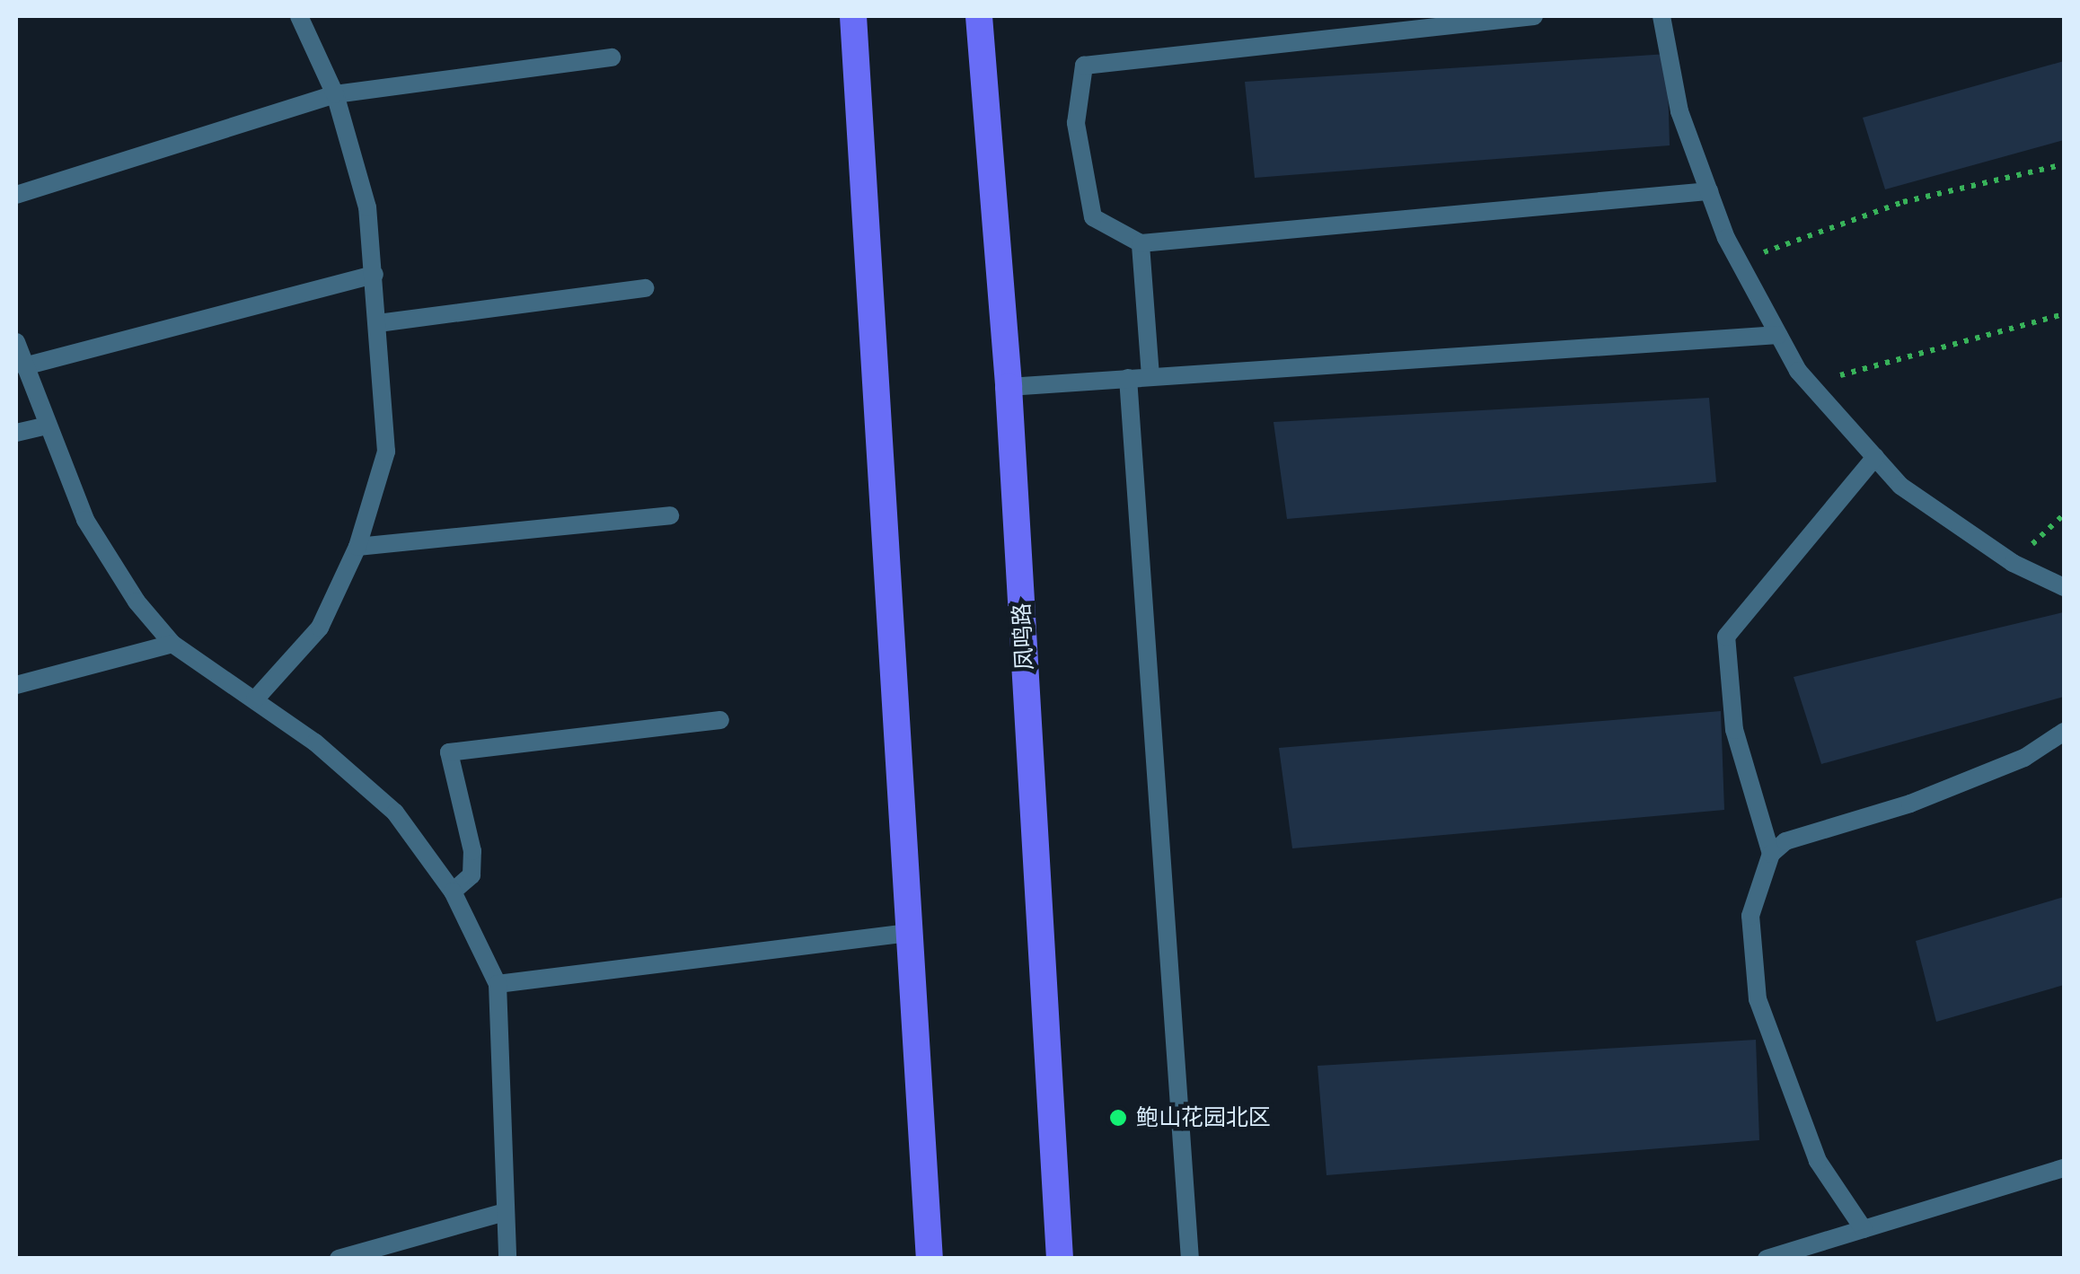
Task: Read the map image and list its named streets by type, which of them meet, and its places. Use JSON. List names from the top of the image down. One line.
{"streets":{"main road":["凤鸣路"]},"places":["鲍山花园北区"]}
